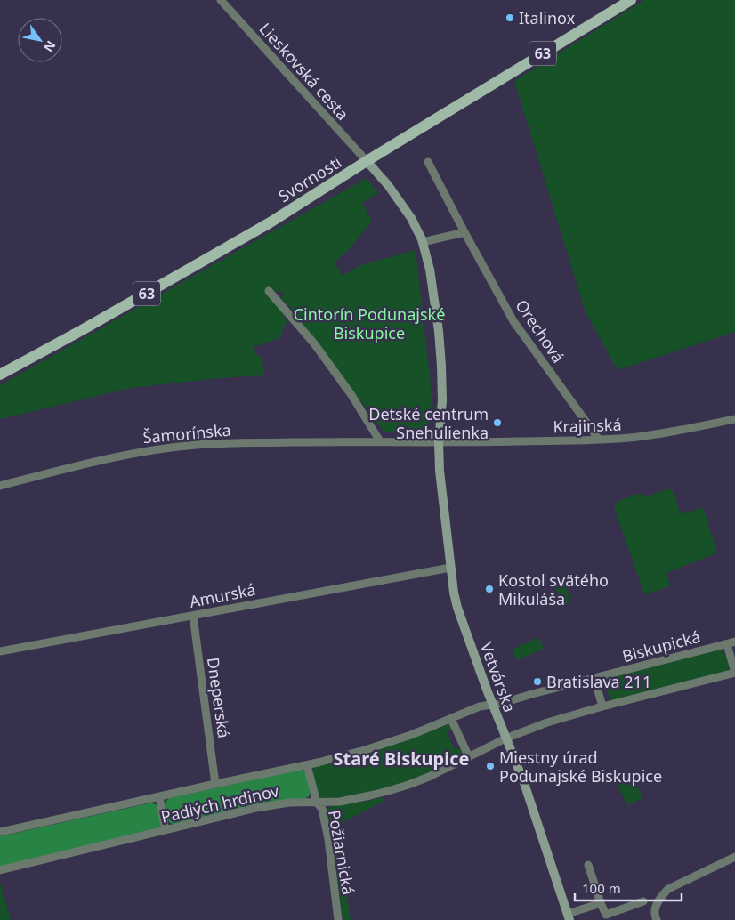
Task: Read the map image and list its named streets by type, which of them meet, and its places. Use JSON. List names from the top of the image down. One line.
{"streets":{"main road":["63","Svornosti"],"street":["Lieskovská cesta","Orechová","Krajinská","Šamorínska","Amurská","Biskupická","Vetvárska","Dneperská","Padlých hrdinov","Požiarnická"]},"crossings":[["Lieskovská cesta","Svornosti"],["Lieskovská cesta","Vetvárska"],["Svornosti","Vetvárska"],["Orechová","Krajinská"],["Krajinská","Šamorínska"],["Krajinská","Vetvárska"],["Šamorínska","Vetvárska"],["Amurská","Vetvárska"],["Amurská","Dneperská"],["Biskupická","Vetvárska"],["Biskupická","Padlých hrdinov"],["Vetvárska","Padlých hrdinov"],["Dneperská","Padlých hrdinov"],["Padlých hrdinov","Požiarnická"]],"districts":["Staré Biskupice"],"parks":["Cintorín Podunajské Biskupice"],"places":["Italinox","Detské centrum Snehulienka","Kostol svätého Mikuláša","Bratislava 211","Miestny úrad Podunajské Biskupice"],"scale_bar":"100 m","north":"bottom right"}
